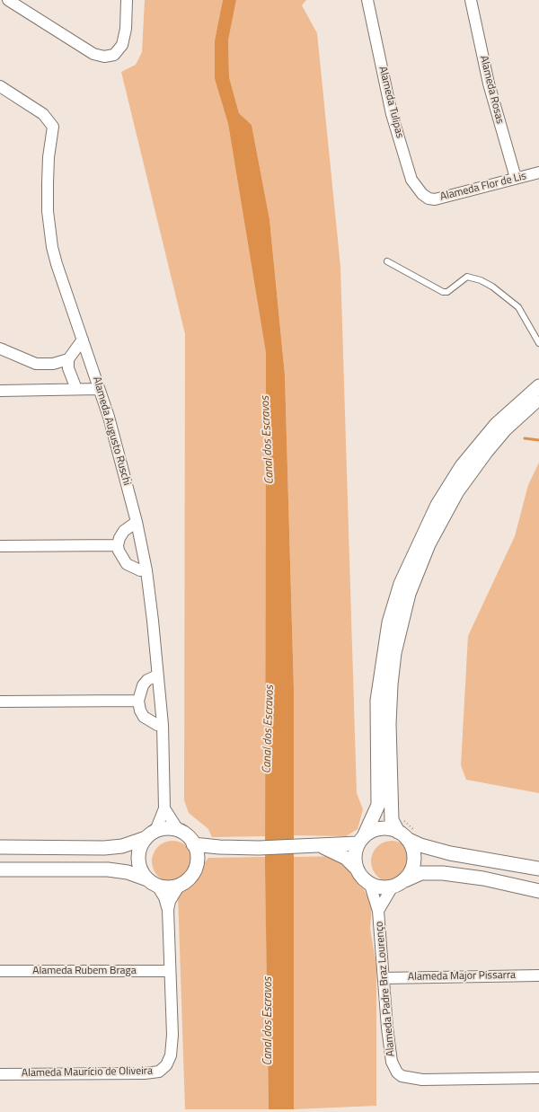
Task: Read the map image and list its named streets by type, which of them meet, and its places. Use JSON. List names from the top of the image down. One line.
{"streets":{"street":["Alameda Rosas","Alameda Tulipas","Alameda Flor de Lis","Alameda Augusto Ruschi","Alameda Rubem Braga","Alameda Major Pissarra","Alameda Padre Braz Lourenço","Alameda Maurício de Oliveira"]},"crossings":[["Alameda Rosas","Alameda Flor de Lis"],["Alameda Tulipas","Alameda Flor de Lis"],["Alameda Augusto Ruschi","Alameda Maurício de Oliveira"],["Alameda Rubem Braga","Alameda Maurício de Oliveira"],["Alameda Major Pissarra","Alameda Padre Braz Lourenço"]],"water":["Canal dos Escravos"]}
